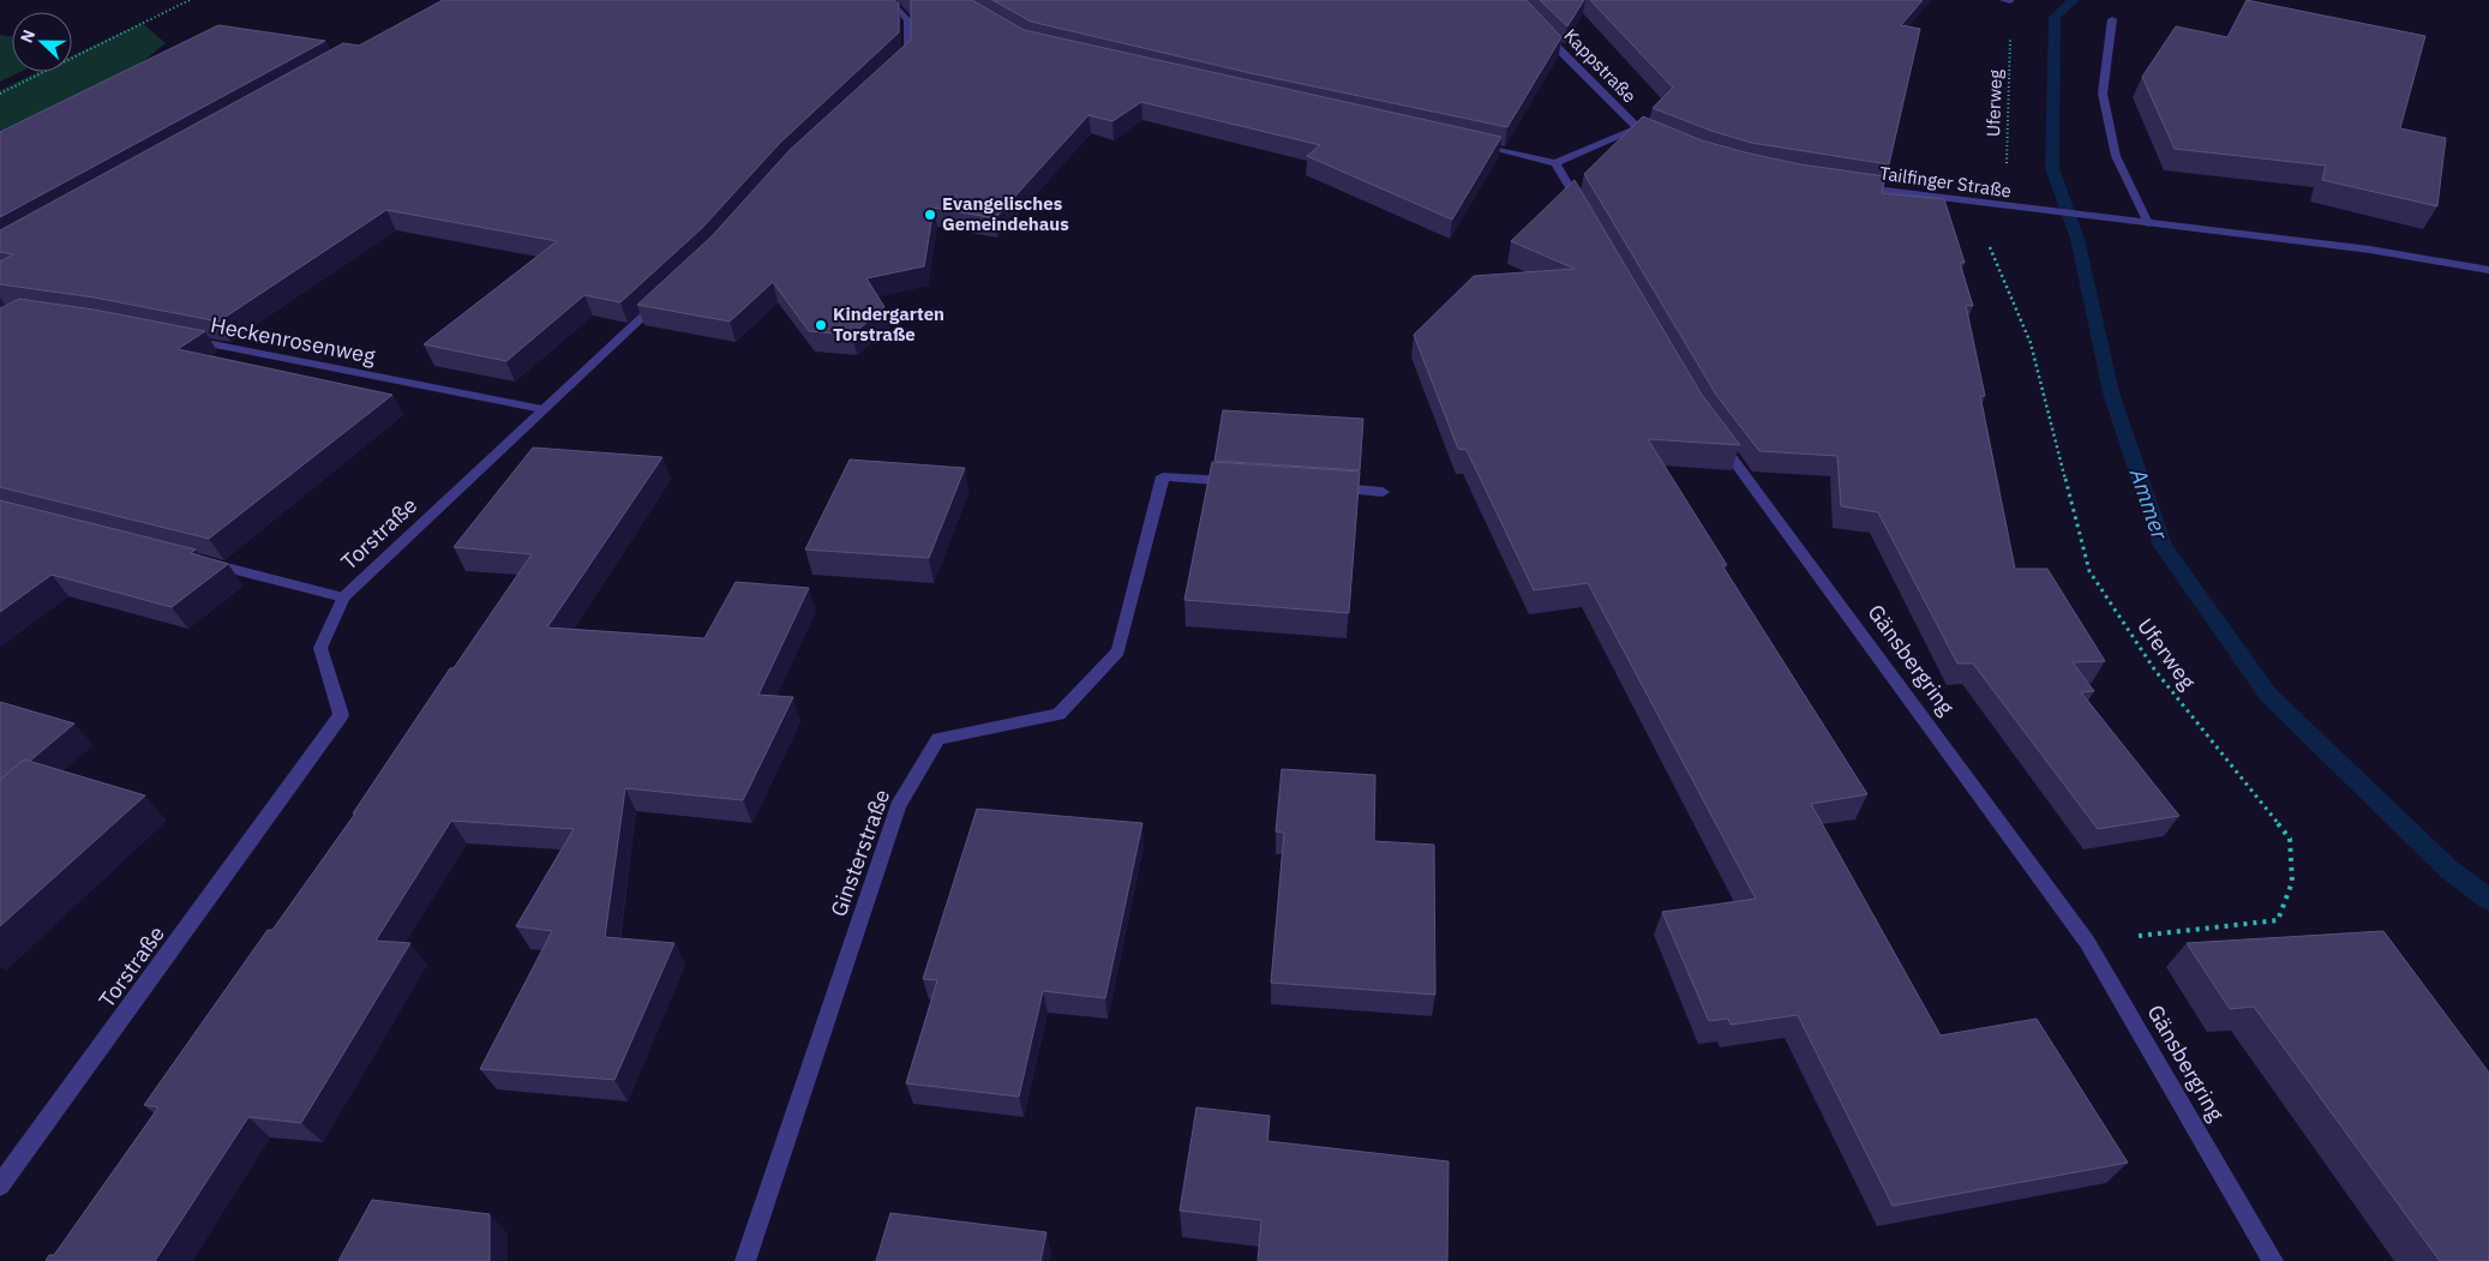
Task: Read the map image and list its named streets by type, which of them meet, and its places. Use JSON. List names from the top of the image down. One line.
{"streets":{"street":["Kappstraße","Tailfinger Straße","Heckenrosenweg","Torstraße","Gänsbergring","Ginsterstraße"],"path":["Uferweg"]},"crossings":[["Uferweg","Tailfinger Straße"],["Uferweg","Gänsbergring"],["Heckenrosenweg","Torstraße"]],"water":["Ammer"],"places":["Evangelisches Gemeindehaus","Kindergarten Torstraße"],"north":"left"}
